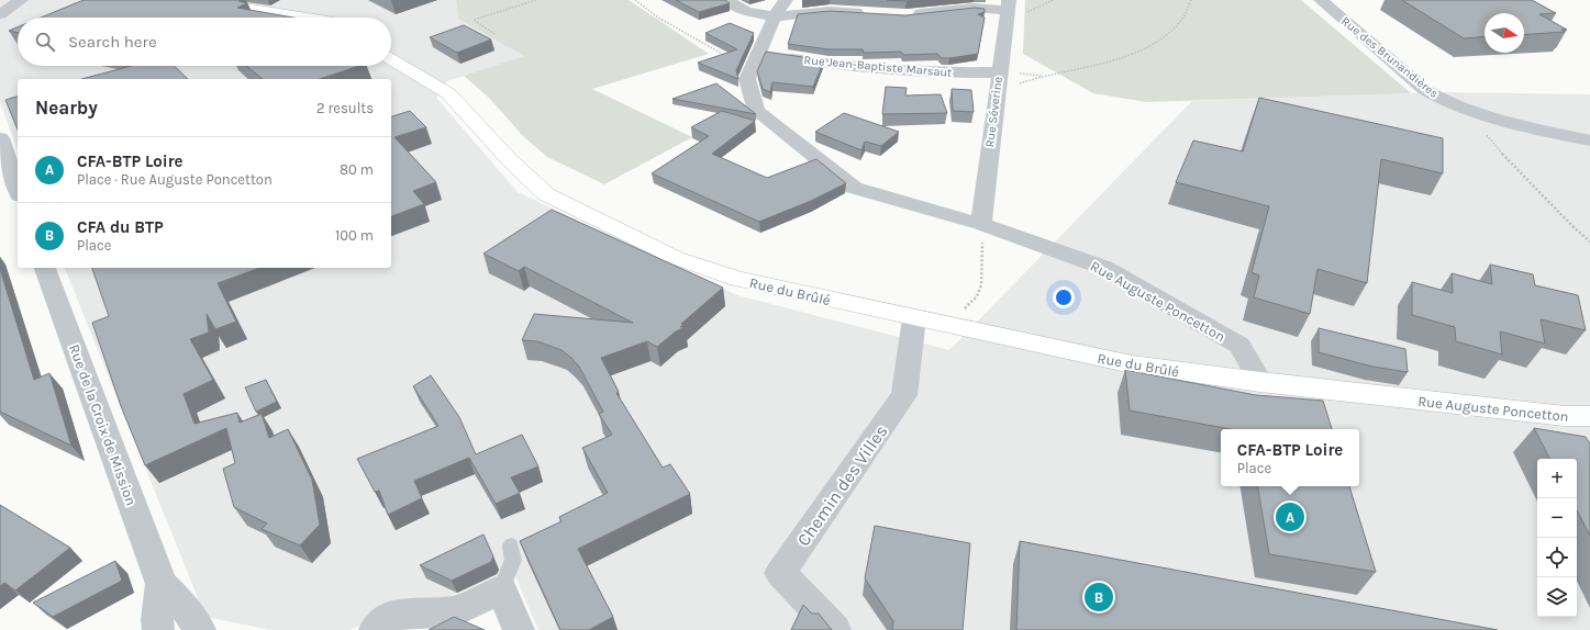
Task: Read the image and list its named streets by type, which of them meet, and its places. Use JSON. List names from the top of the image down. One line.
{"streets":{"main road":["Rue du Brûlé","Rue Auguste Poncetton"],"street":["Rue des Brunandières","Rue Jean-Baptiste Marsaut","Rue Séverine","Rue de la Croix de Mission","Chemin des Villes"]},"crossings":[["Rue Jean-Baptiste Marsaut","Rue Séverine"],["Rue Jean-Baptiste Marsaut","Rue Auguste Poncetton"],["Rue Séverine","Rue Auguste Poncetton"],["Rue du Brûlé","Rue Auguste Poncetton"],["Rue du Brûlé","Chemin des Villes"]],"north":"right","page":{"search":"Search here","heading":["Nearby","2 results"],"list":[{"mark":"A","name":"CFA-BTP Loire","note":"Place · Rue Auguste Poncetton","value":"80 m"},{"mark":"B","name":"CFA du BTP","note":"Place","value":"100 m"}],"popup":["CFA-BTP Loire","Place"],"map_buttons":["+","−"],"pins":["A","B"]}}
